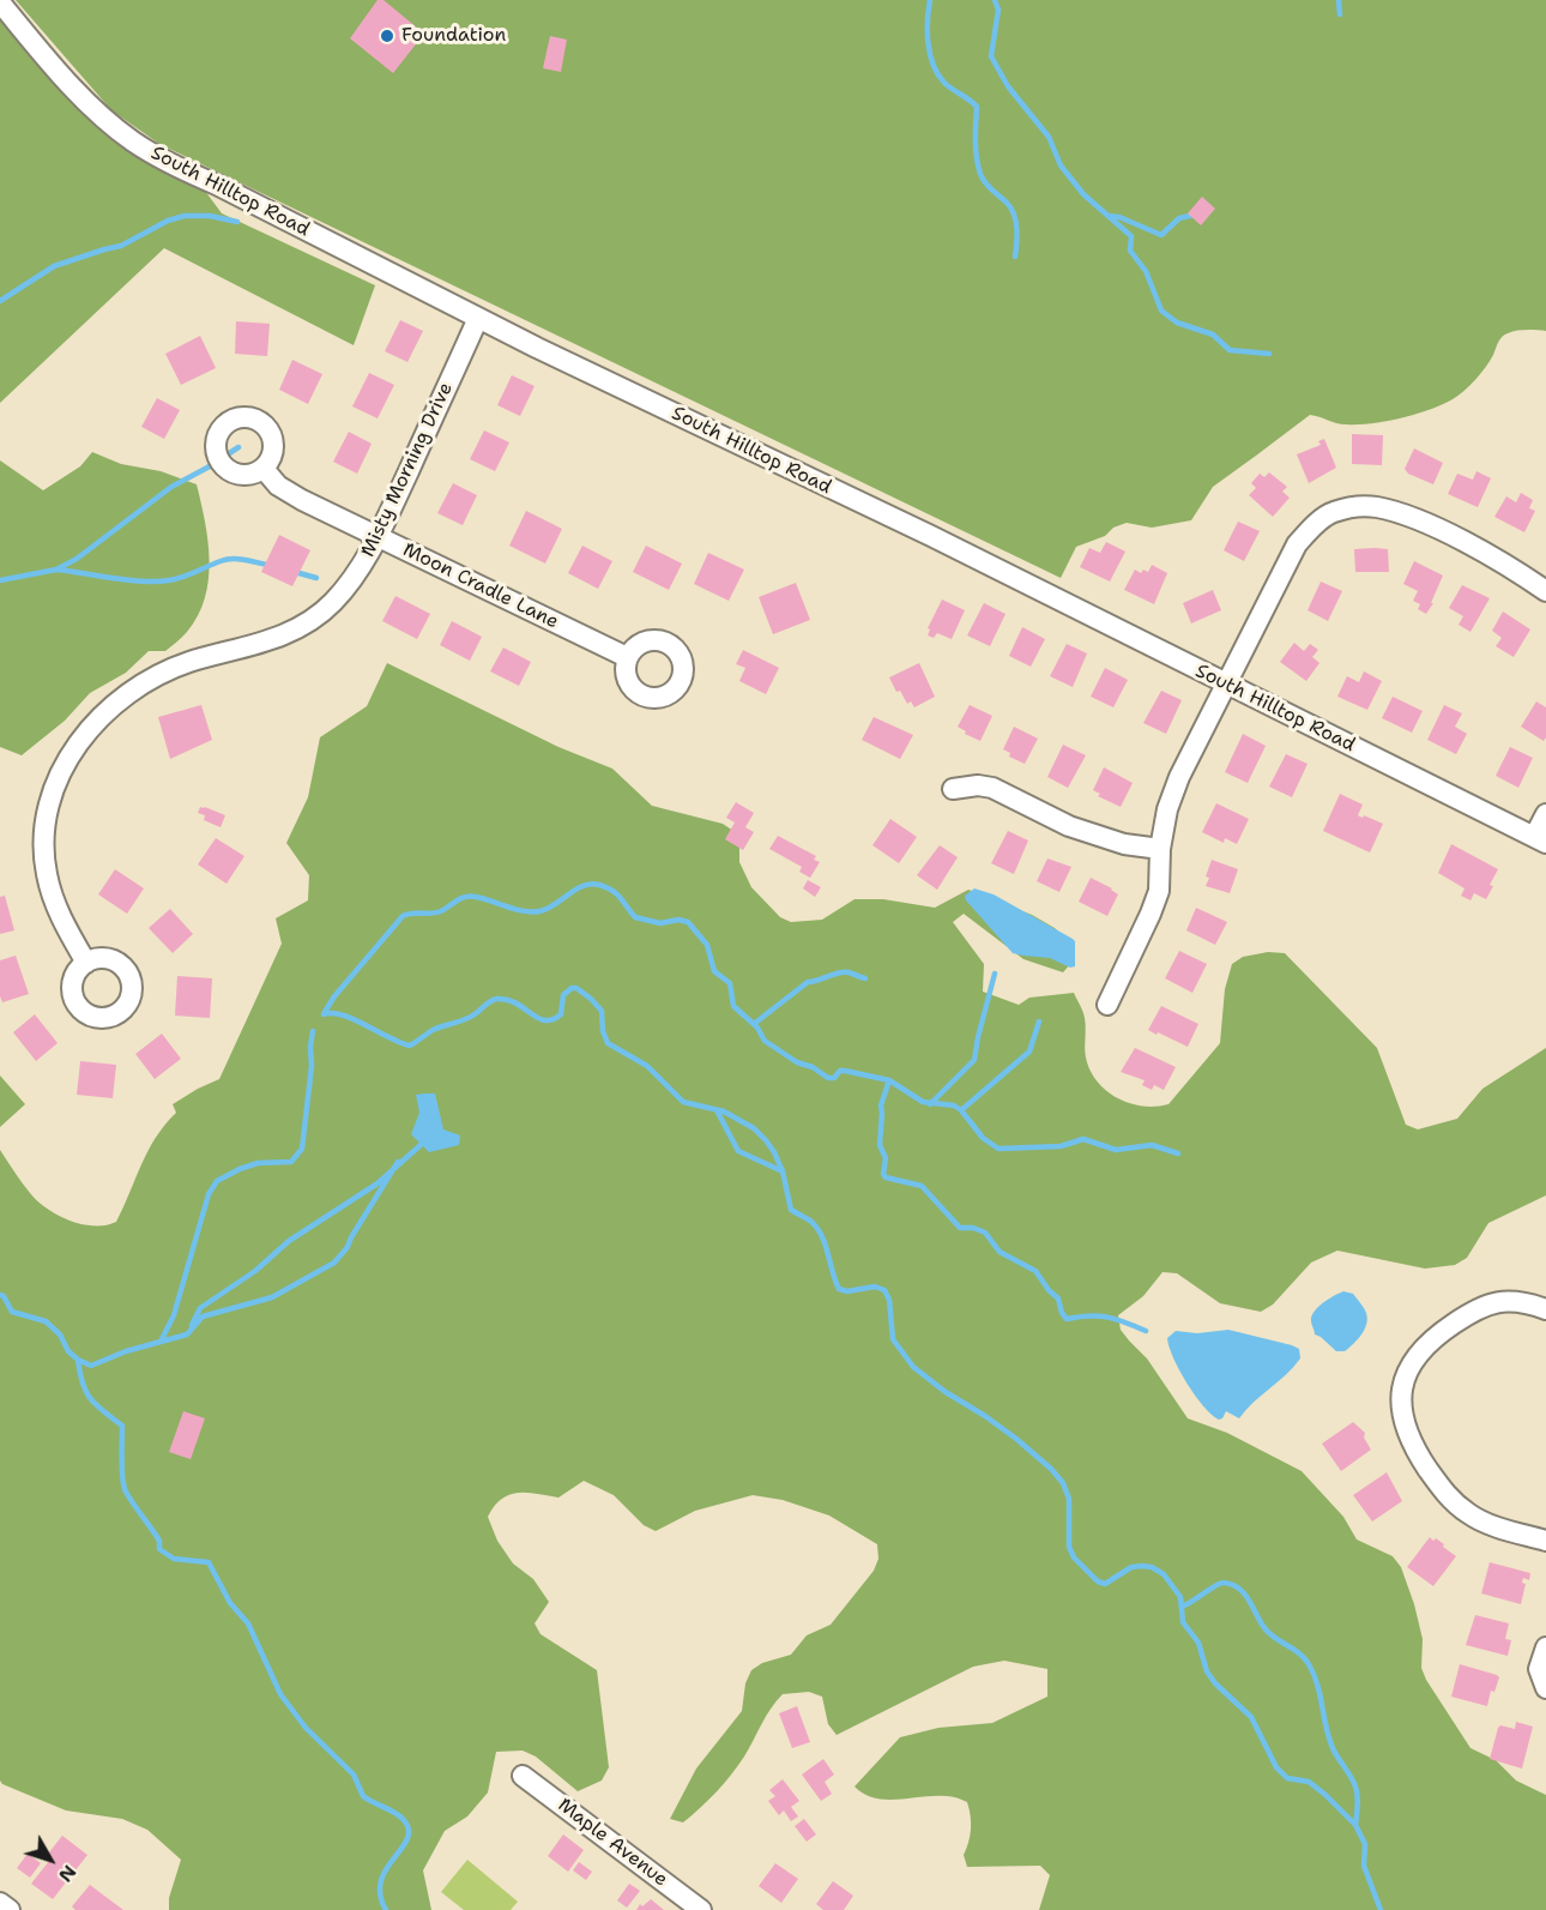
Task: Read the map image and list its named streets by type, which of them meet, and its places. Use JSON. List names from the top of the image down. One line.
{"streets":{"street":["South Hilltop Road","Misty Morning Drive","Moon Cradle Lane","Maple Avenue"]},"crossings":[["South Hilltop Road","Misty Morning Drive"],["Misty Morning Drive","Moon Cradle Lane"]],"places":["Foundation"],"north":"bottom right"}
